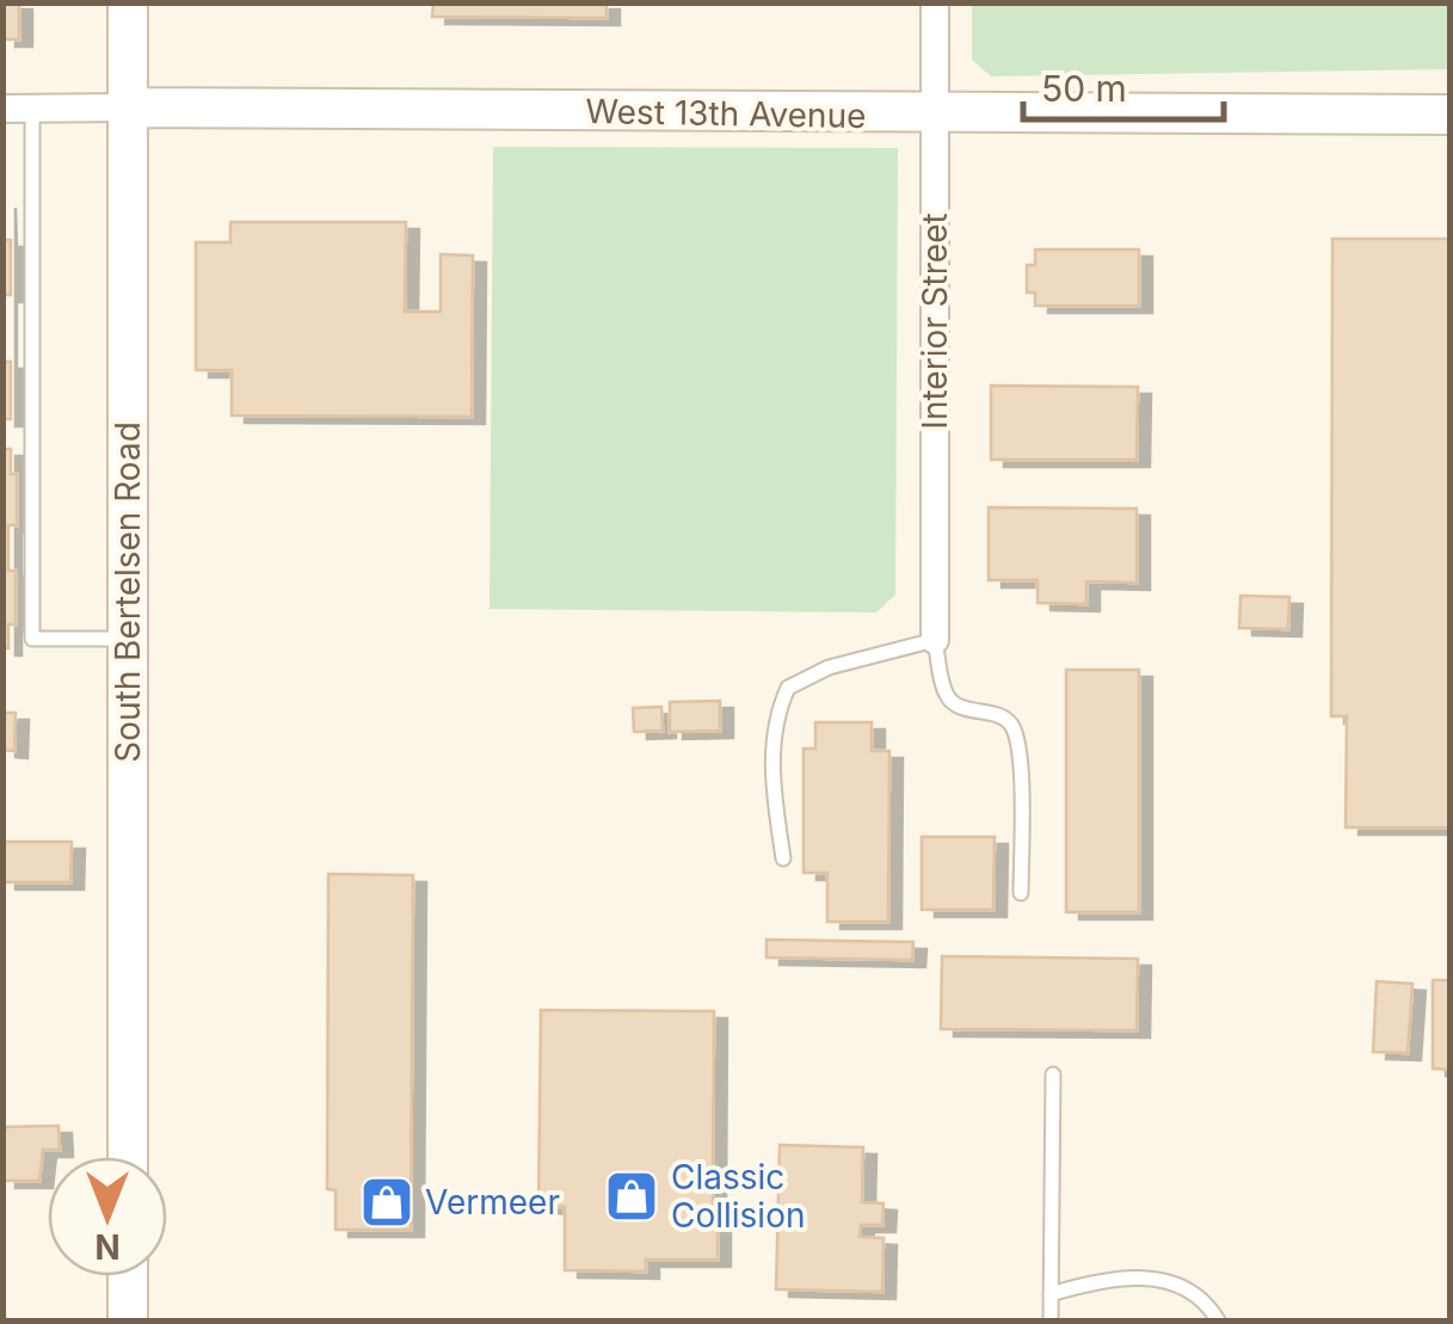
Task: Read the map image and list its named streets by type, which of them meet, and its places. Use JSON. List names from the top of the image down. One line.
{"streets":{"street":["West 13th Avenue","Interior Street","South Bertelsen Road"]},"crossings":[["West 13th Avenue","Interior Street"],["West 13th Avenue","South Bertelsen Road"]],"places":{"shop":["Classic Collision","Vermeer"]},"scale_bar":"50 m","north":"bottom"}
